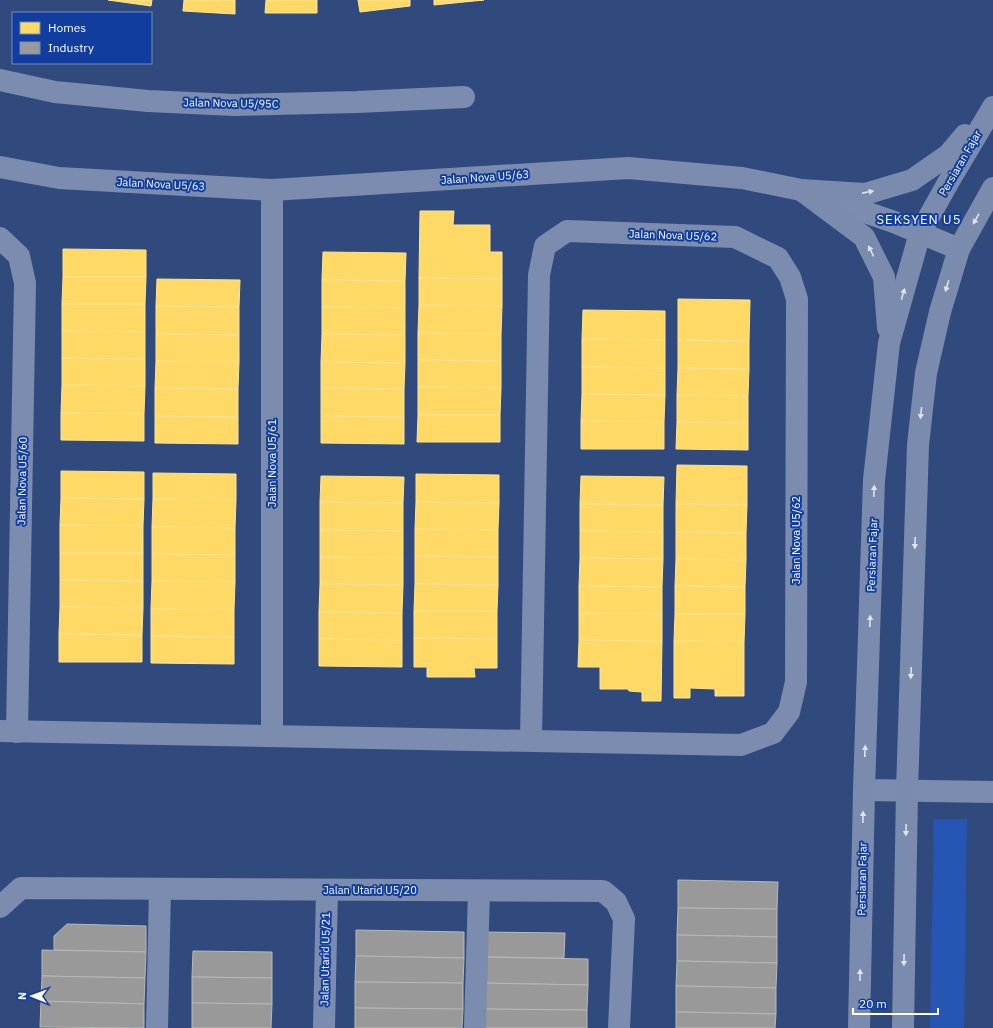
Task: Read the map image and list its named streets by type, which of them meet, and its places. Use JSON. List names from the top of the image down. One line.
{"streets":{"main road":["Persiaran Fajar"],"street":["Jalan Nova U5/95C","Jalan Nova U5/63","Jalan Nova U5/62","Jalan Nova U5/61","Jalan Nova U5/60","Jalan Utarid U5/20","Jalan Utarid U5/21"]},"crossings":[["Persiaran Fajar","Jalan Nova U5/63"],["Jalan Nova U5/63","Jalan Nova U5/61"],["Jalan Utarid U5/20","Jalan Utarid U5/21"]],"districts":["SEKSYEN U5"],"legend":["Homes","Industry"],"scale_bar":"20 m","north":"left"}
